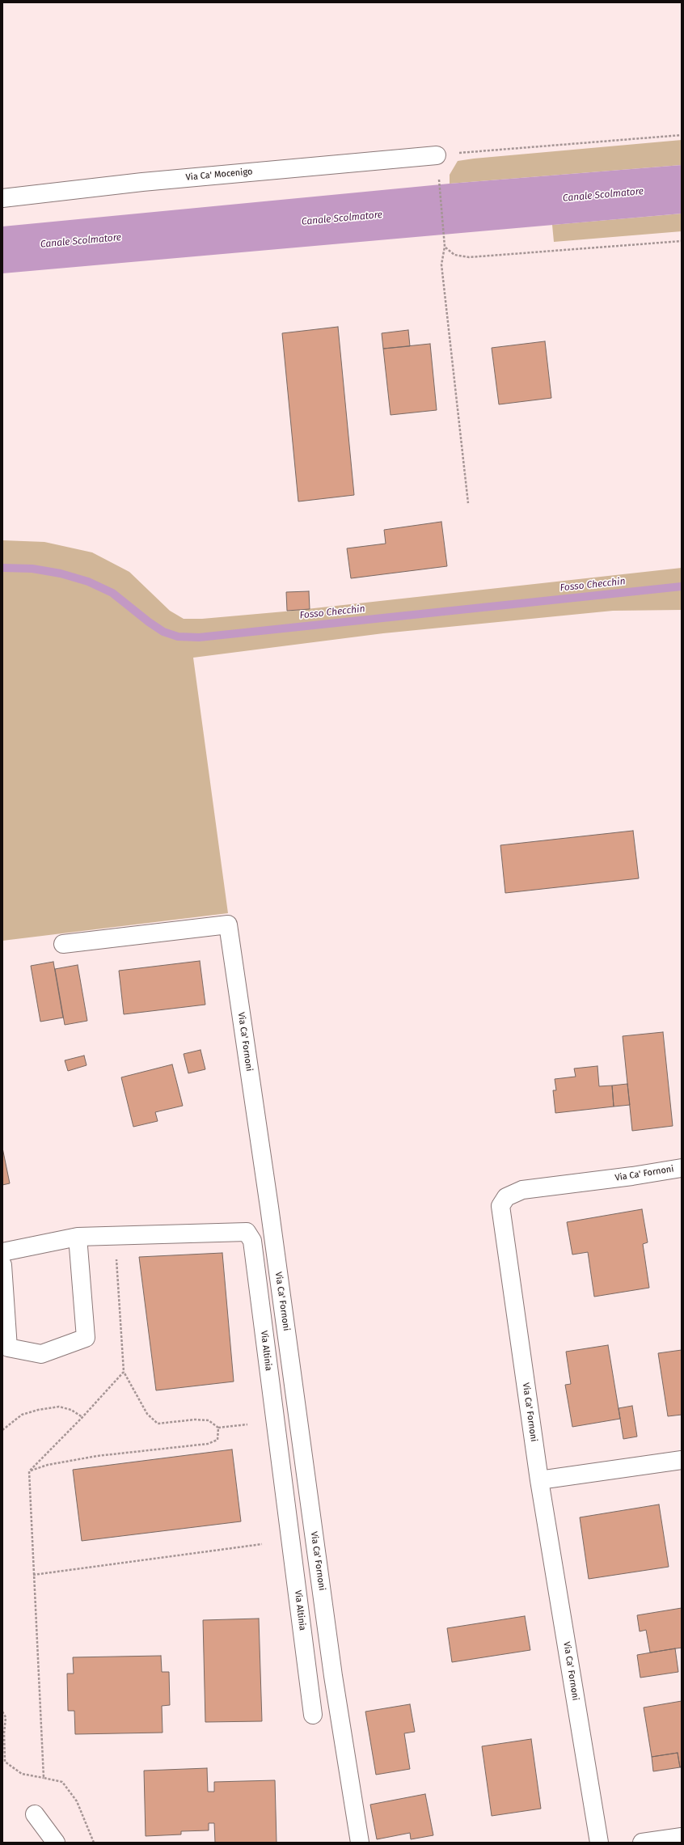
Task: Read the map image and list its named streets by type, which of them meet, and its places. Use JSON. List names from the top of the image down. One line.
{"streets":{"street":["Via Ca' Mocenigo","Via Ca' Fornoni","Via Altinia"]},"water":["Canale Scolmatore","Fosso Checchin"]}
